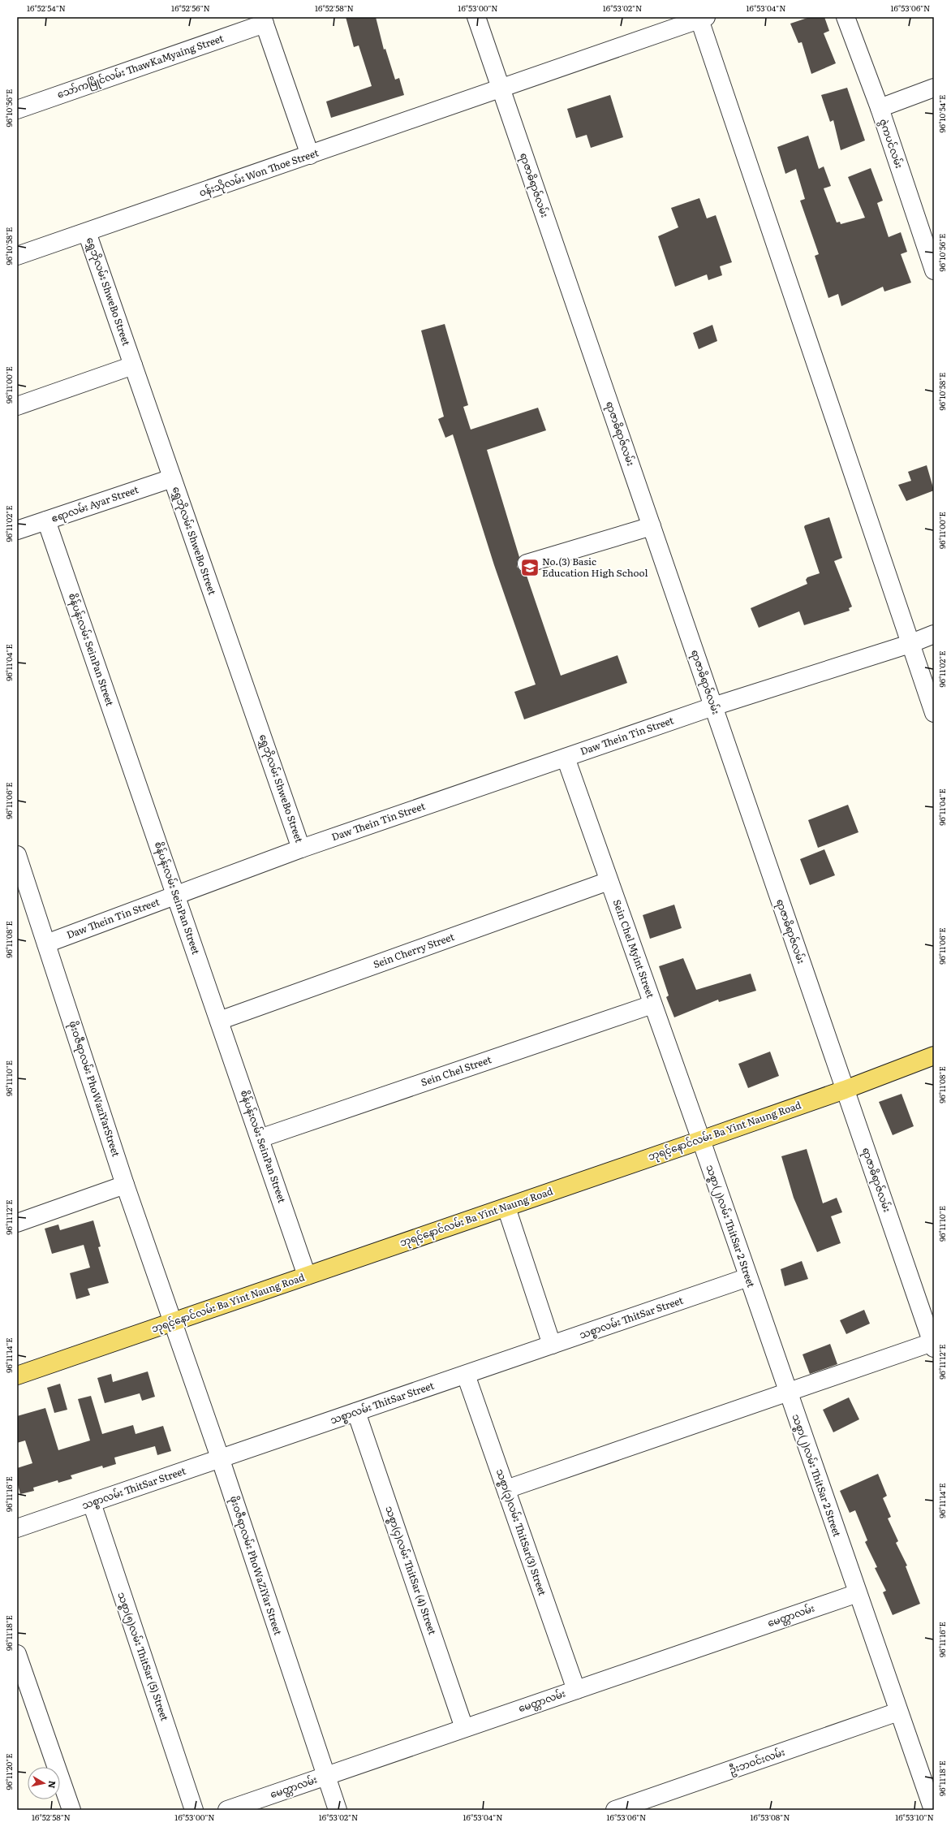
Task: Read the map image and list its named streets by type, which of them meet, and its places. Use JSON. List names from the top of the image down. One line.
{"streets":{"main road":["ဘုရင့်နောင်လမ်း Ba Yint Naung Road"],"street":["သော်ကမြိုင်လမ်း ThawKaMyaing Street","ဇွဲကပင်လမ်း","ဝန်းသိုလမ်း Won Thoe Street","ရာဇာဓိရာဇ်လမ်း","ရွှေဘိုလမ်း ShweBo Street","ဧရာလမ်း Ayar Street","စိန်ပန်းလမ်း SeinPan Street","Daw Thein Tin Street","Sein Chel Myint Street","Sein Cherry Street","Sein Chel Street","ဖိုးဝဇီရာလမ်း PhoWaziYarStreet","သစ္စာ(၂)လမ်း ThitSar 2 Street","သစ္စာလမ်း ThitSar Street","သစ္စာ(၃)လမ်း ThitSar(3) Street","ဖိုးဝဇီရာလမ်း PhoWaZiYar Street","သစ္စာ(၄)လမ်း ThitSar (4) Street","မေတ္တာလမ်း","သစ္စာ(၅)လမ်း ThitSar (5) Street","ဦးဘဝင်းလမ်း"]},"crossings":[["ဝန်းသိုလမ်း Won Thoe Street","ရာဇာဓိရာဇ်လမ်း"],["ဝန်းသိုလမ်း Won Thoe Street","ရွှေဘိုလမ်း ShweBo Street"],["ရာဇာဓိရာဇ်လမ်း","Daw Thein Tin Street"],["ရာဇာဓိရာဇ်လမ်း","ဘုရင့်နောင်လမ်း Ba Yint Naung Road"],["ရွှေဘိုလမ်း ShweBo Street","ဧရာလမ်း Ayar Street"],["ရွှေဘိုလမ်း ShweBo Street","Daw Thein Tin Street"],["ဧရာလမ်း Ayar Street","စိန်ပန်းလမ်း SeinPan Street"],["စိန်ပန်းလမ်း SeinPan Street","Daw Thein Tin Street"],["စိန်ပန်းလမ်း SeinPan Street","Sein Cherry Street"],["စိန်ပန်းလမ်း SeinPan Street","Sein Chel Street"],["စိန်ပန်းလမ်း SeinPan Street","ဘုရင့်နောင်လမ်း Ba Yint Naung Road"],["Daw Thein Tin Street","Sein Chel Myint Street"],["Daw Thein Tin Street","ဖိုးဝဇီရာလမ်း PhoWaziYarStreet"],["Sein Chel Myint Street","Sein Cherry Street"],["Sein Chel Myint Street","Sein Chel Street"],["Sein Chel Myint Street","ဘုရင့်နောင်လမ်း Ba Yint Naung Road"],["Sein Chel Myint Street","သစ္စာ(၂)လမ်း ThitSar 2 Street"],["ဖိုးဝဇီရာလမ်း PhoWaziYarStreet","ဘုရင့်နောင်လမ်း Ba Yint Naung Road"],["ဖိုးဝဇီရာလမ်း PhoWaziYarStreet","ဖိုးဝဇီရာလမ်း PhoWaZiYar Street"],["ဘုရင့်နောင်လမ်း Ba Yint Naung Road","သစ္စာ(၂)လမ်း ThitSar 2 Street"],["ဘုရင့်နောင်လမ်း Ba Yint Naung Road","ဖိုးဝဇီရာလမ်း PhoWaZiYar Street"],["သစ္စာ(၂)လမ်း ThitSar 2 Street","သစ္စာလမ်း ThitSar Street"],["သစ္စာ(၂)လမ်း ThitSar 2 Street","မေတ္တာလမ်း"],["သစ္စာ(၂)လမ်း ThitSar 2 Street","ဦးဘဝင်းလမ်း"],["သစ္စာလမ်း ThitSar Street","သစ္စာ(၃)လမ်း ThitSar(3) Street"],["သစ္စာလမ်း ThitSar Street","ဖိုးဝဇီရာလမ်း PhoWaZiYar Street"],["သစ္စာလမ်း ThitSar Street","သစ္စာ(၄)လမ်း ThitSar (4) Street"],["သစ္စာလမ်း ThitSar Street","သစ္စာ(၅)လမ်း ThitSar (5) Street"],["သစ္စာ(၃)လမ်း ThitSar(3) Street","မေတ္တာလမ်း"],["ဖိုးဝဇီရာလမ်း PhoWaZiYar Street","မေတ္တာလမ်း"],["သစ္စာ(၄)လမ်း ThitSar (4) Street","မေတ္တာလမ်း"]],"places":{"school or university":["No.(3) Basic Education High School"]},"north":"right","coordinates":["16°52'54\"N","16°52'56\"N","16°52'58\"N","16°53'00\"N","16°53'02\"N","16°53'04\"N","16°53'06\"N","96°10'56\"E","96°10'54\"E","96°10'58\"E","96°11'00\"E","96°11'02\"E","96°11'04\"E","96°11'06\"E","96°11'08\"E","96°11'10\"E","96°11'12\"E","96°11'14\"E","96°11'16\"E","96°11'18\"E","96°11'20\"E","16°53'08\"N","16°53'10\"N"]}
